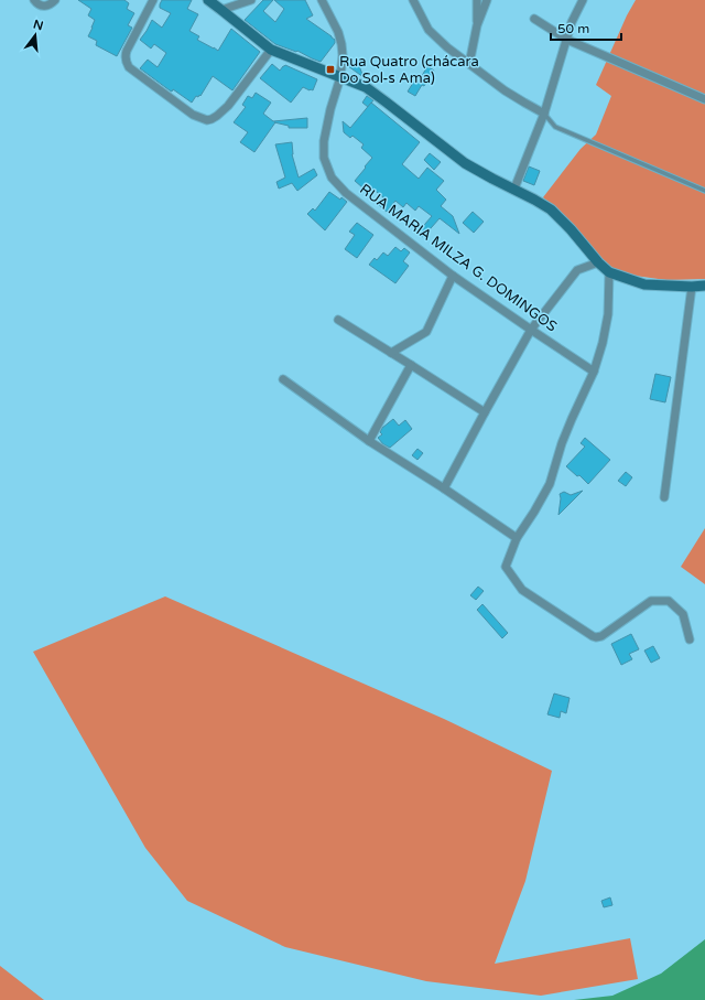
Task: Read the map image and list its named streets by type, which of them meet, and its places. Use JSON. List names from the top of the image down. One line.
{"streets":{"street":["RUA MARIA MILZA G. DOMINGOS"]},"places":{"transit":["Rua Quatro (chácara Do Sol-s Ama)"]},"scale_bar":"50 m","north":"top"}
